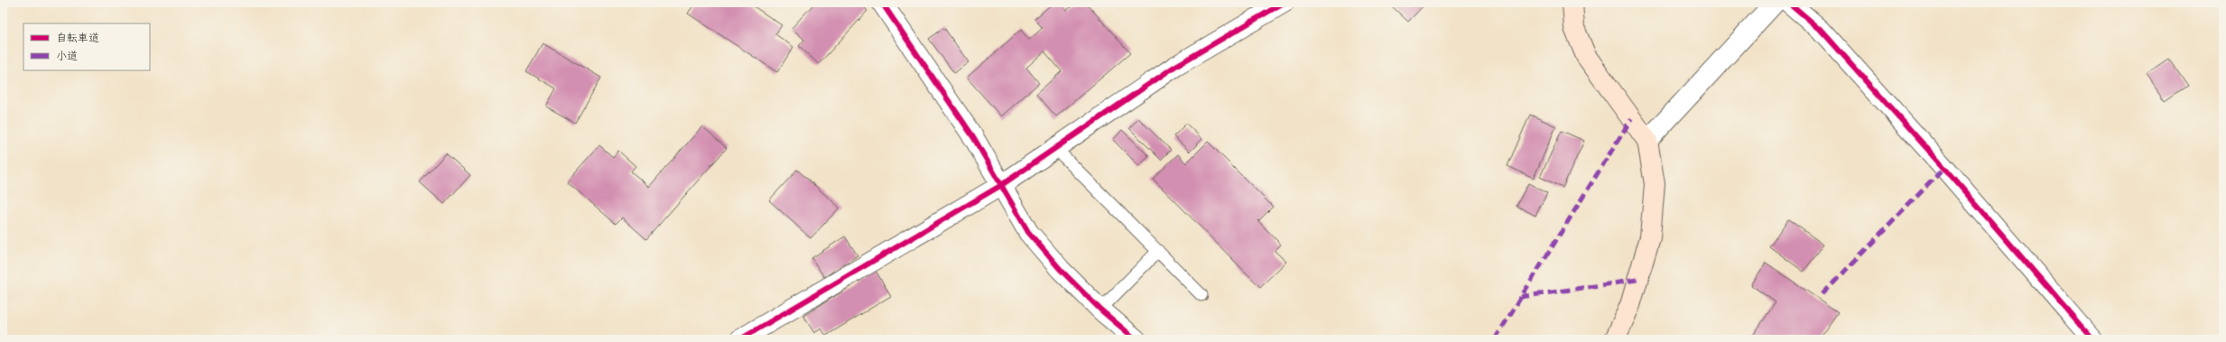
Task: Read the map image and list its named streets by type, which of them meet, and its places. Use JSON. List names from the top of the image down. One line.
{"legend":["自転車道","小道"]}
